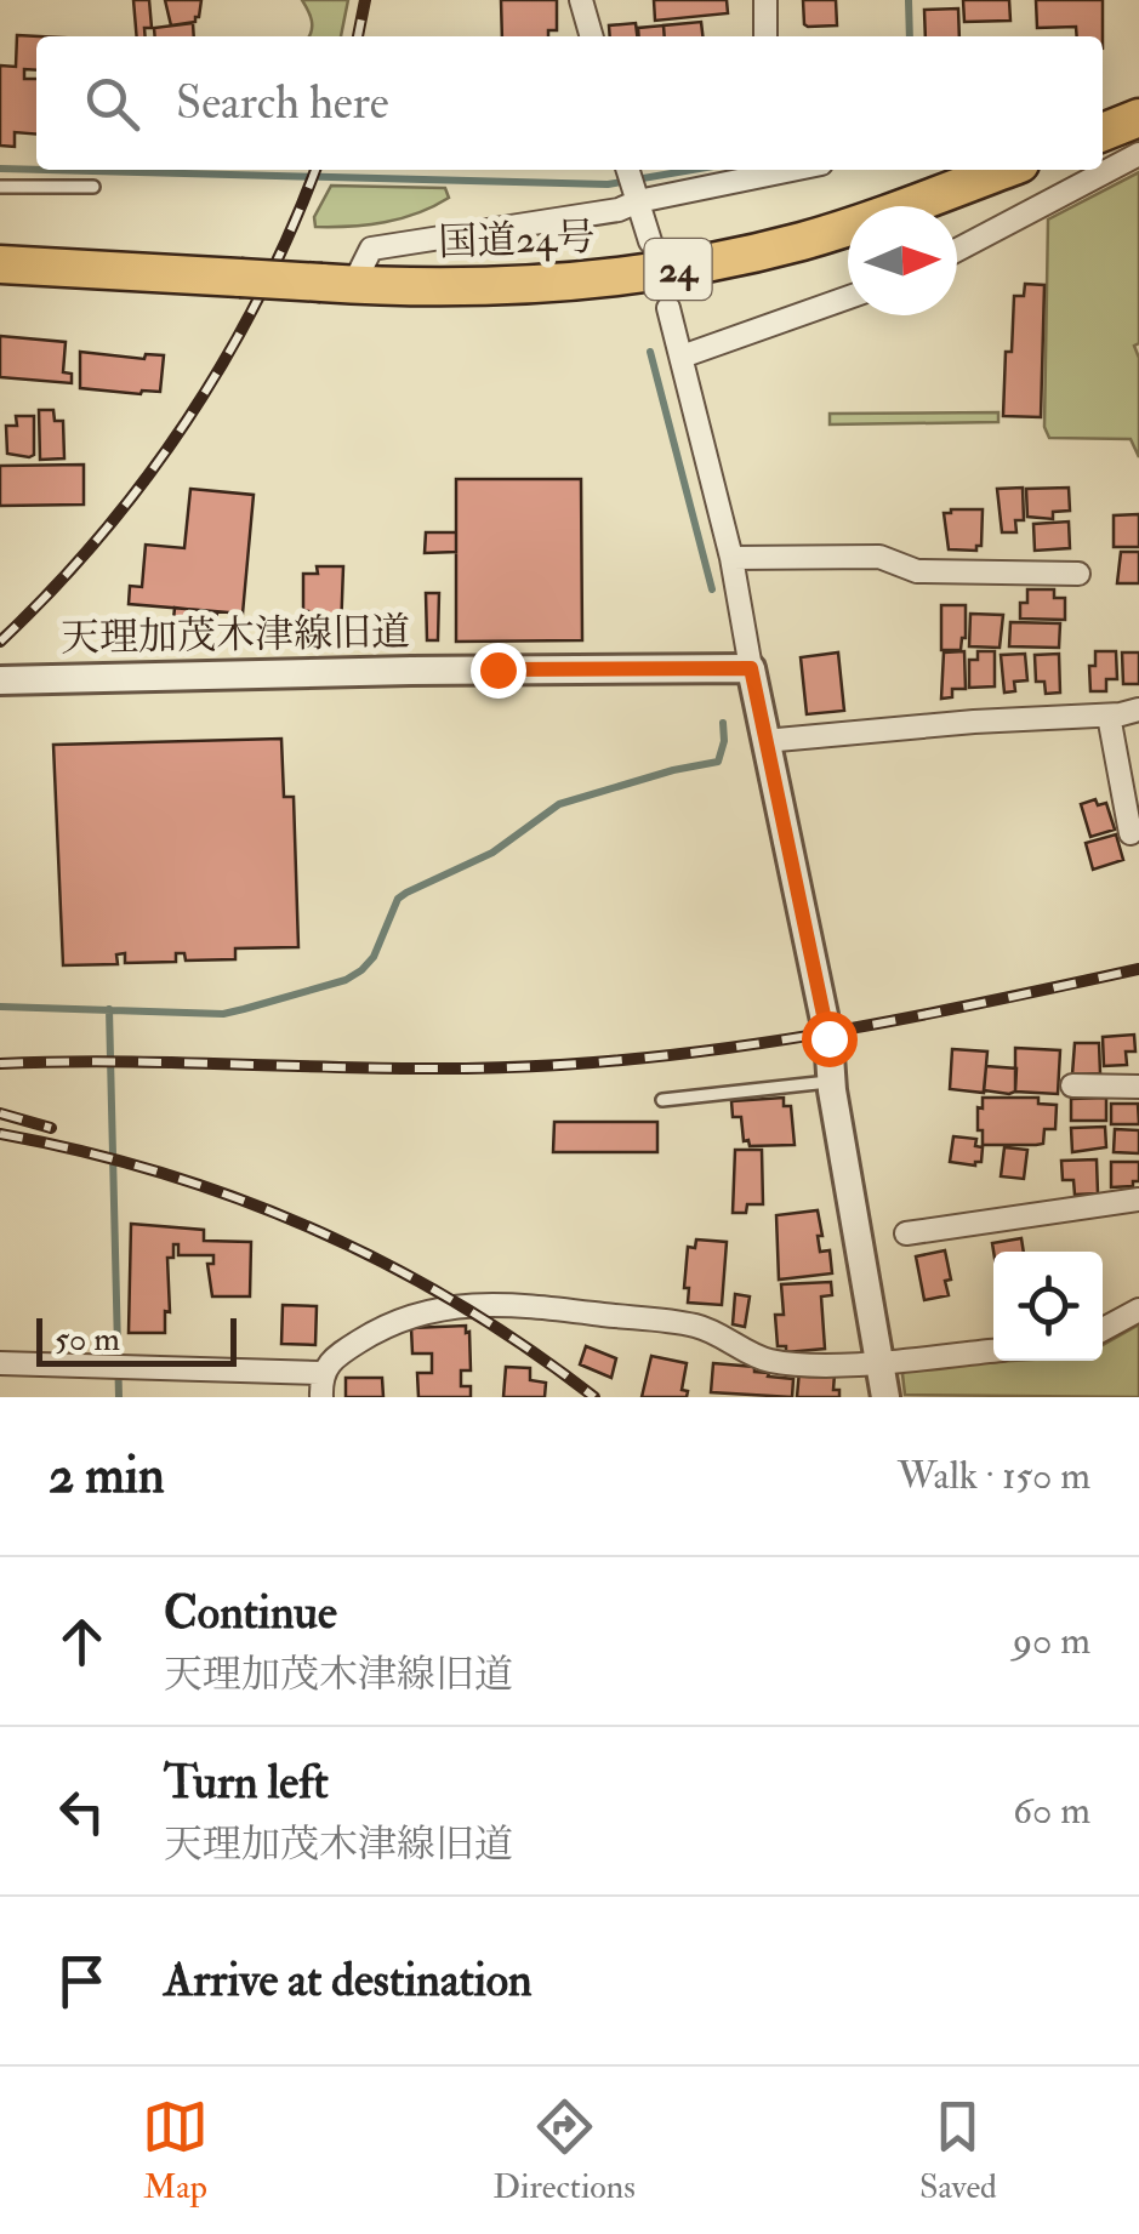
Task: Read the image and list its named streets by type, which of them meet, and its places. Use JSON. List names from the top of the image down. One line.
{"streets":{"highway":["国道24号","24"],"street":["天理加茂木津線旧道"]},"scale_bar":"50 m","north":"right","page":{"search":"Search here","scale":"50 m","heading":["2 min","Walk · 150 m"],"list":[["Continue","天理加茂木津線旧道","90 m"],["Turn left","天理加茂木津線旧道","60 m"],"Arrive at destination"],"nav":["Map","Directions","Saved"]}}
